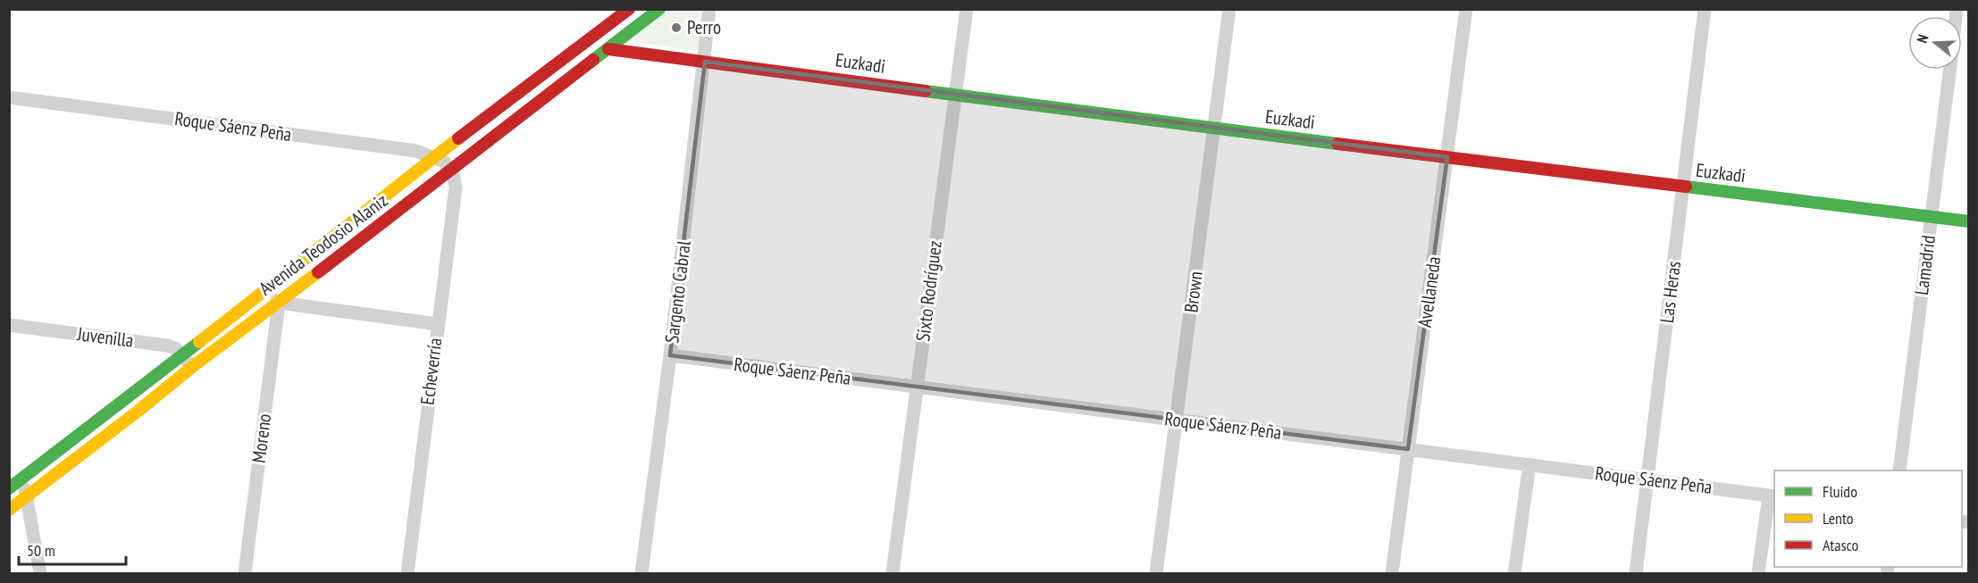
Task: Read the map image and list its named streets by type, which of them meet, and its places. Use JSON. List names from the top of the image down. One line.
{"streets":{"main road":["Euzkadi","Avenida Teodosio Alaniz"],"street":["Roque Sáenz Peña","Lamadrid","Sixto Rodríguez","Sargento Cabral","Brown","Avellaneda","Las Heras","Juvenilla","Echeverría","Moreno"]},"crossings":[["Euzkadi","Avenida Teodosio Alaniz"],["Euzkadi","Lamadrid"],["Euzkadi","Sixto Rodríguez"],["Euzkadi","Sargento Cabral"],["Euzkadi","Brown"],["Euzkadi","Avellaneda"],["Euzkadi","Las Heras"],["Roque Sáenz Peña","Avenida Teodosio Alaniz"],["Roque Sáenz Peña","Sixto Rodríguez"],["Roque Sáenz Peña","Sargento Cabral"],["Roque Sáenz Peña","Brown"],["Roque Sáenz Peña","Avellaneda"],["Roque Sáenz Peña","Las Heras"],["Roque Sáenz Peña","Echeverría"],["Avenida Teodosio Alaniz","Juvenilla"],["Avenida Teodosio Alaniz","Echeverría"],["Avenida Teodosio Alaniz","Moreno"]],"places":["Perro"],"legend":["Fluido","Lento","Atasco"],"scale_bar":"50 m","north":"left"}
